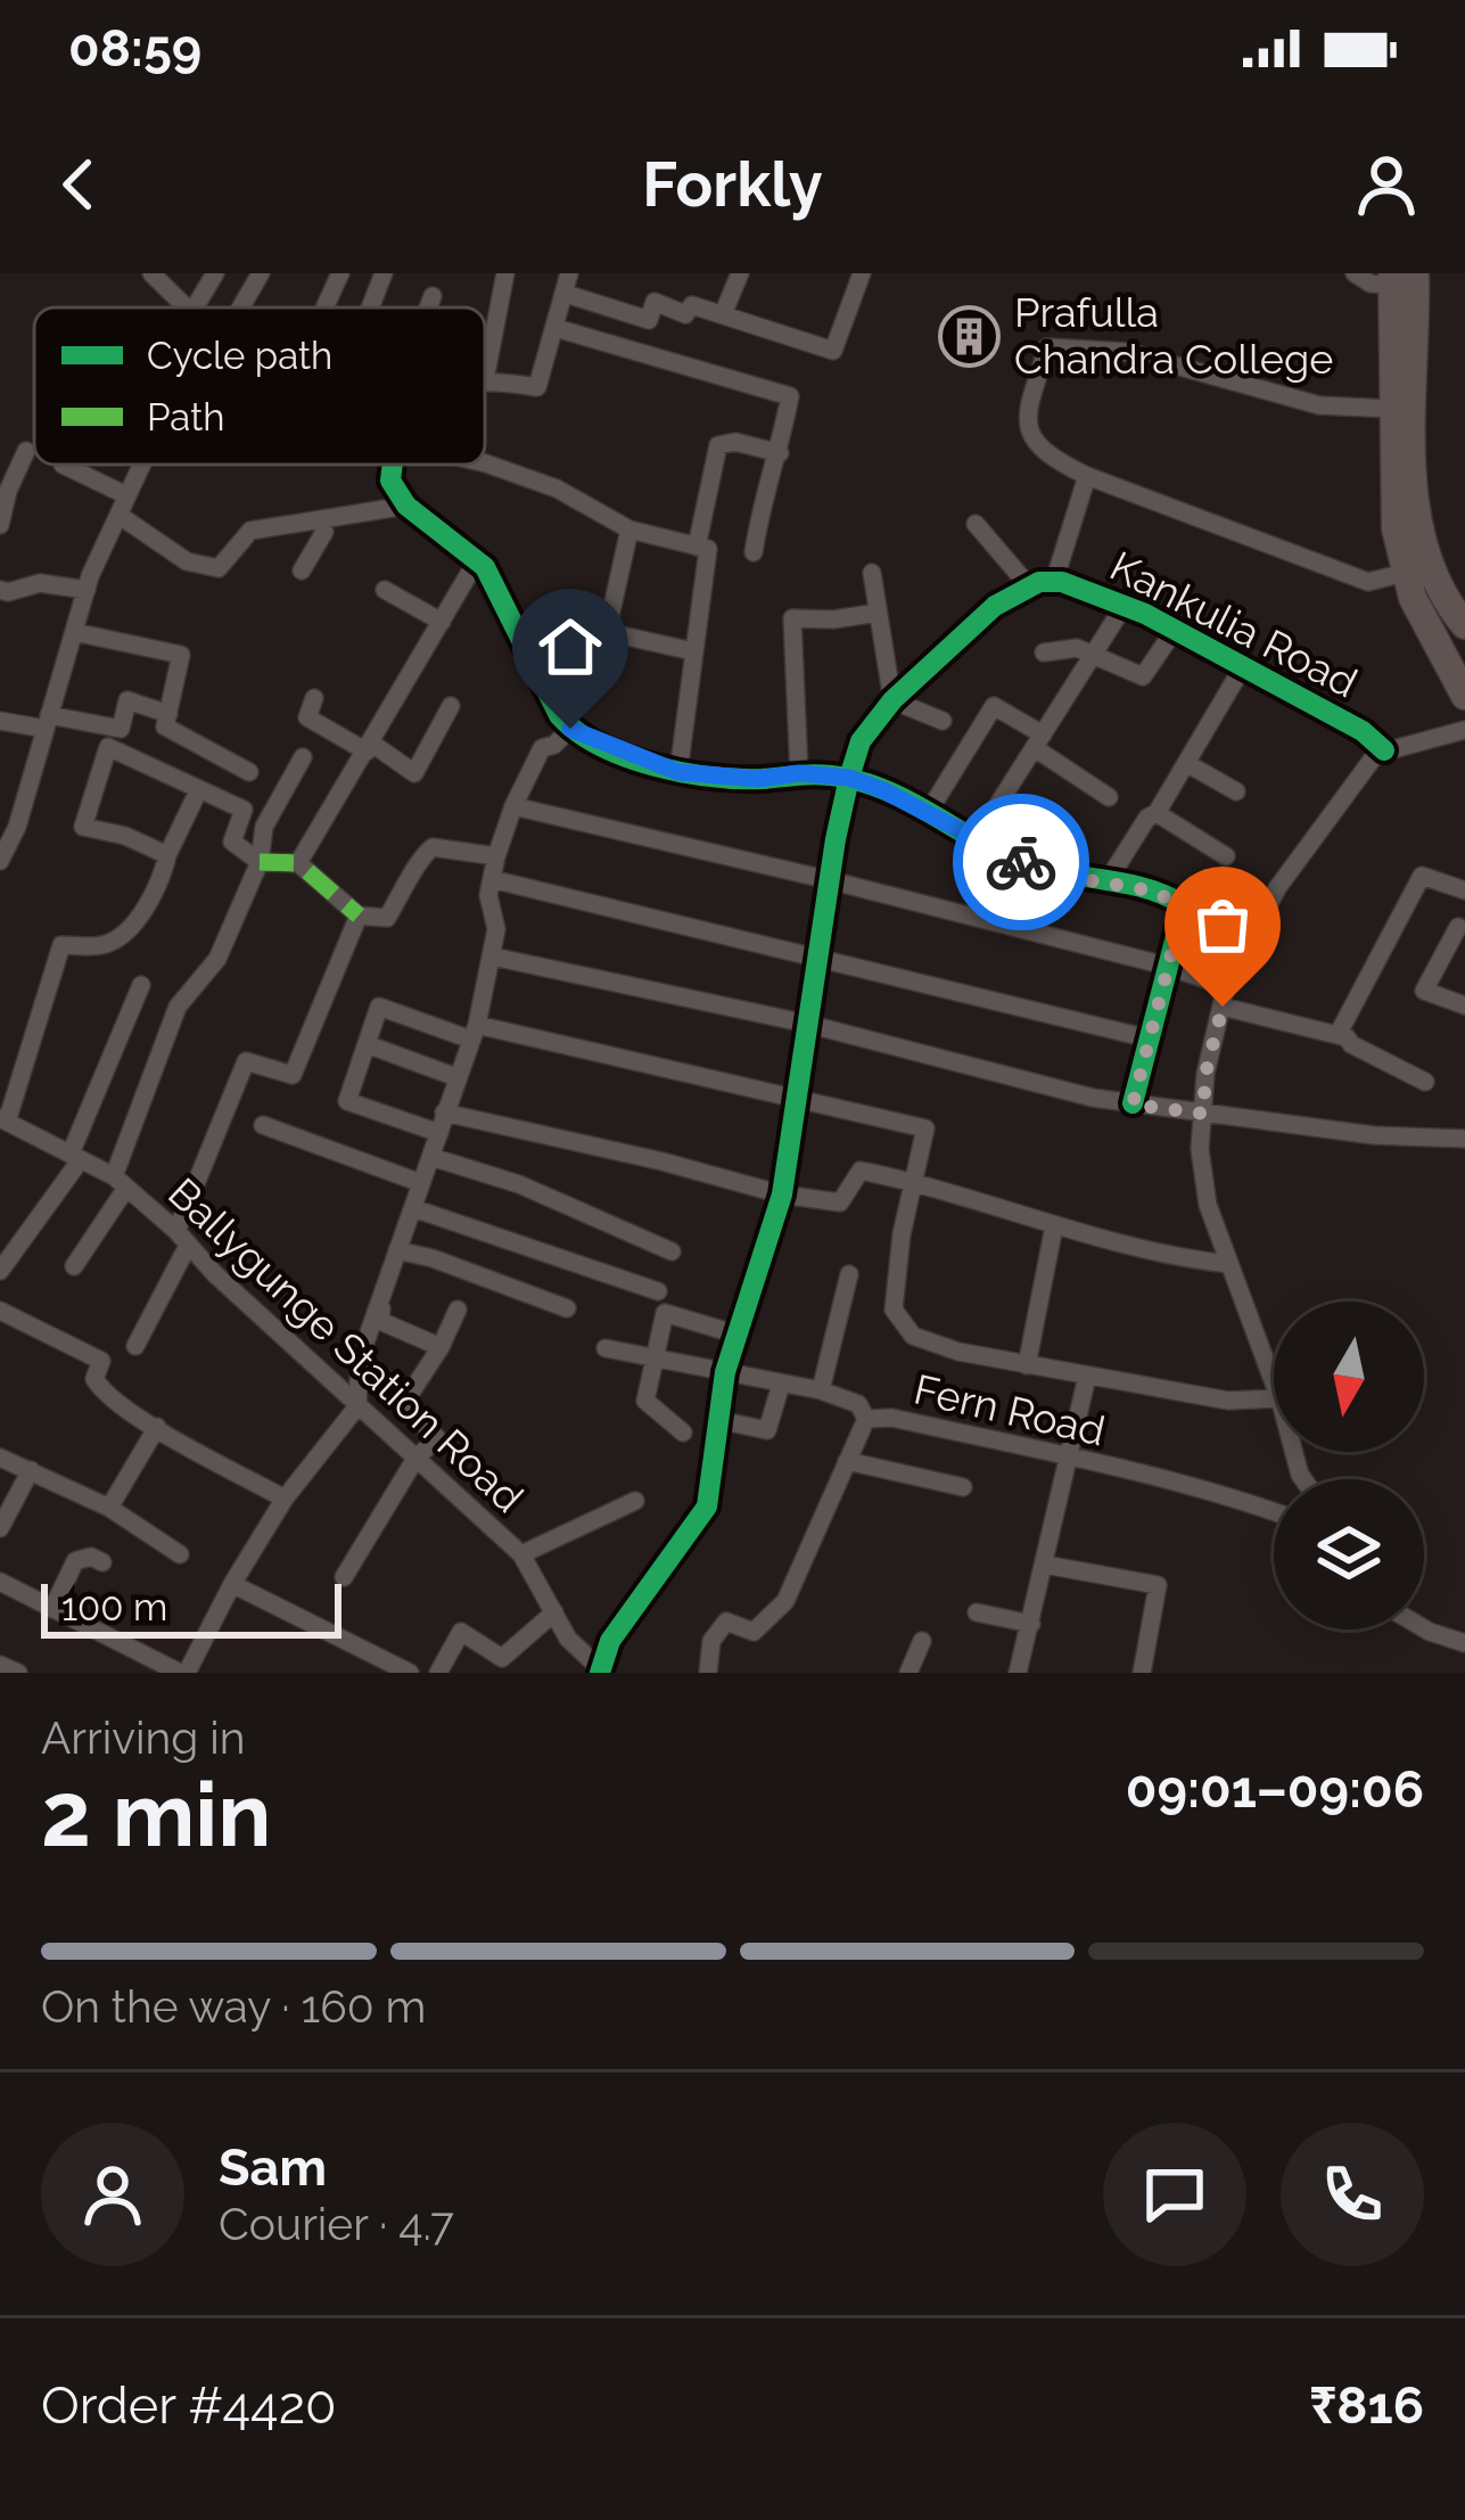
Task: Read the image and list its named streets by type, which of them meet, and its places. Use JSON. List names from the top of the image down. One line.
{"streets":{"street":["Kankulia Road","Ballygunge Station Road","Fern Road"]},"crossings":[["Kankulia Road","Ballygunge Station Road"]],"places":{"building":["Prafulla Chandra College"]},"legend":["Cycle path","Path"],"scale_bar":"100 m","north":"bottom","page":{"status":"08:59","header":"Forkly","scale":"100 m","heading":["2 min","Arriving in","09:01–09:06"],"panel":["Sam","Courier · 4.7","Order #4420","₹816"],"bar":"On the way · 160 m"}}
